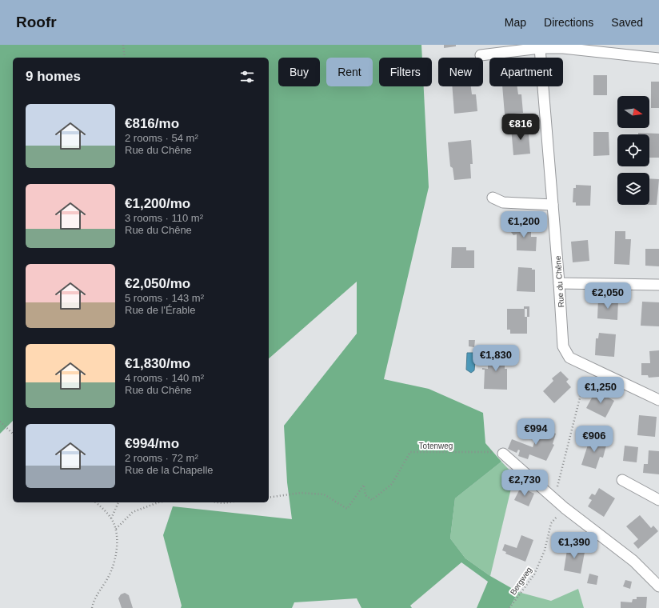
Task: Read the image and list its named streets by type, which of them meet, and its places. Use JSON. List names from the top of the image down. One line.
{"streets":{"street":["Rue du Chêne"],"path":["Totenweg","Bergweg"]},"north":"right","page":{"header":"Roofr","nav":["Map","Directions","Saved"],"chip":["Buy","Rent","Filters","New","Apartment"],"heading":"9 homes","list":[{"name":"€816/mo","note":"2 rooms · 54 m² · Rue du Chêne"},{"name":"€1,200/mo","note":"3 rooms · 110 m² · Rue du Chêne"},{"name":"€2,050/mo","note":"5 rooms · 143 m² · Rue de l'Érable"},{"name":"€1,830/mo","note":"4 rooms · 140 m² · Rue du Chêne"},{"name":"€994/mo","note":"2 rooms · 72 m² · Rue de la Chapelle"}],"price":["€816","€1,200","€2,050","€1,830","€1,250","€994","€906","€2,730","€1,390"]}}
